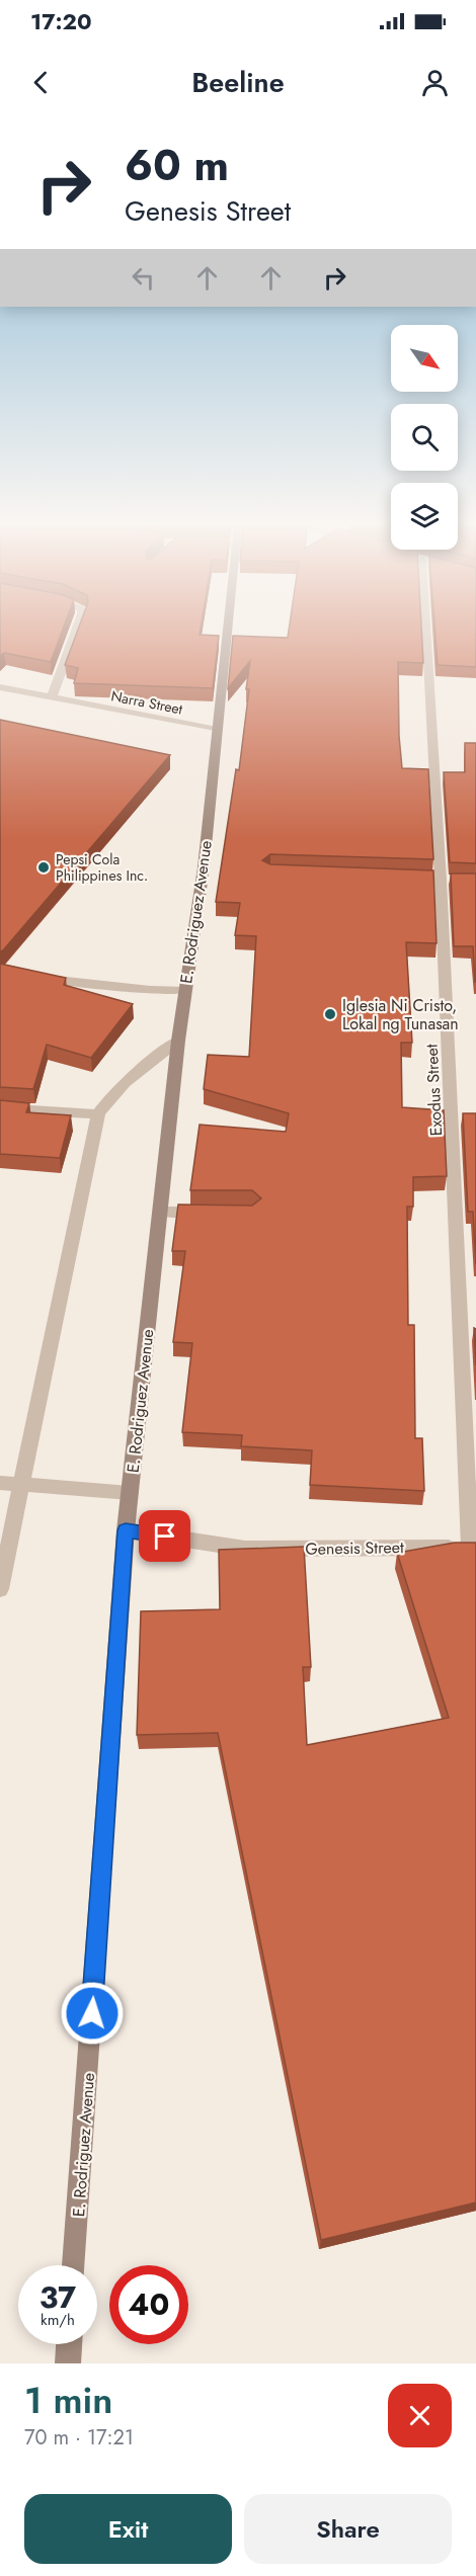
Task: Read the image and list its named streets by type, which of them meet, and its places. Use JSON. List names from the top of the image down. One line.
{"streets":{"street":["Narra Street","E. Rodriguez Avenue","Exodus Street","Genesis Street"]},"crossings":[["Narra Street","E. Rodriguez Avenue"],["E. Rodriguez Avenue","Genesis Street"],["Exodus Street","Genesis Street"]],"places":["Pepsi Cola Philippines Inc.","Iglesia Ni Cristo, Lokal ng Tunasan"],"north":"bottom right","page":{"status":"17:20","header":"Beeline","turn":["60 m","Genesis Street"],"speed":"37 km/h","limit":"40","heading":["1 min","70 m · 17:21"],"buttons":["Exit","Share"]}}
